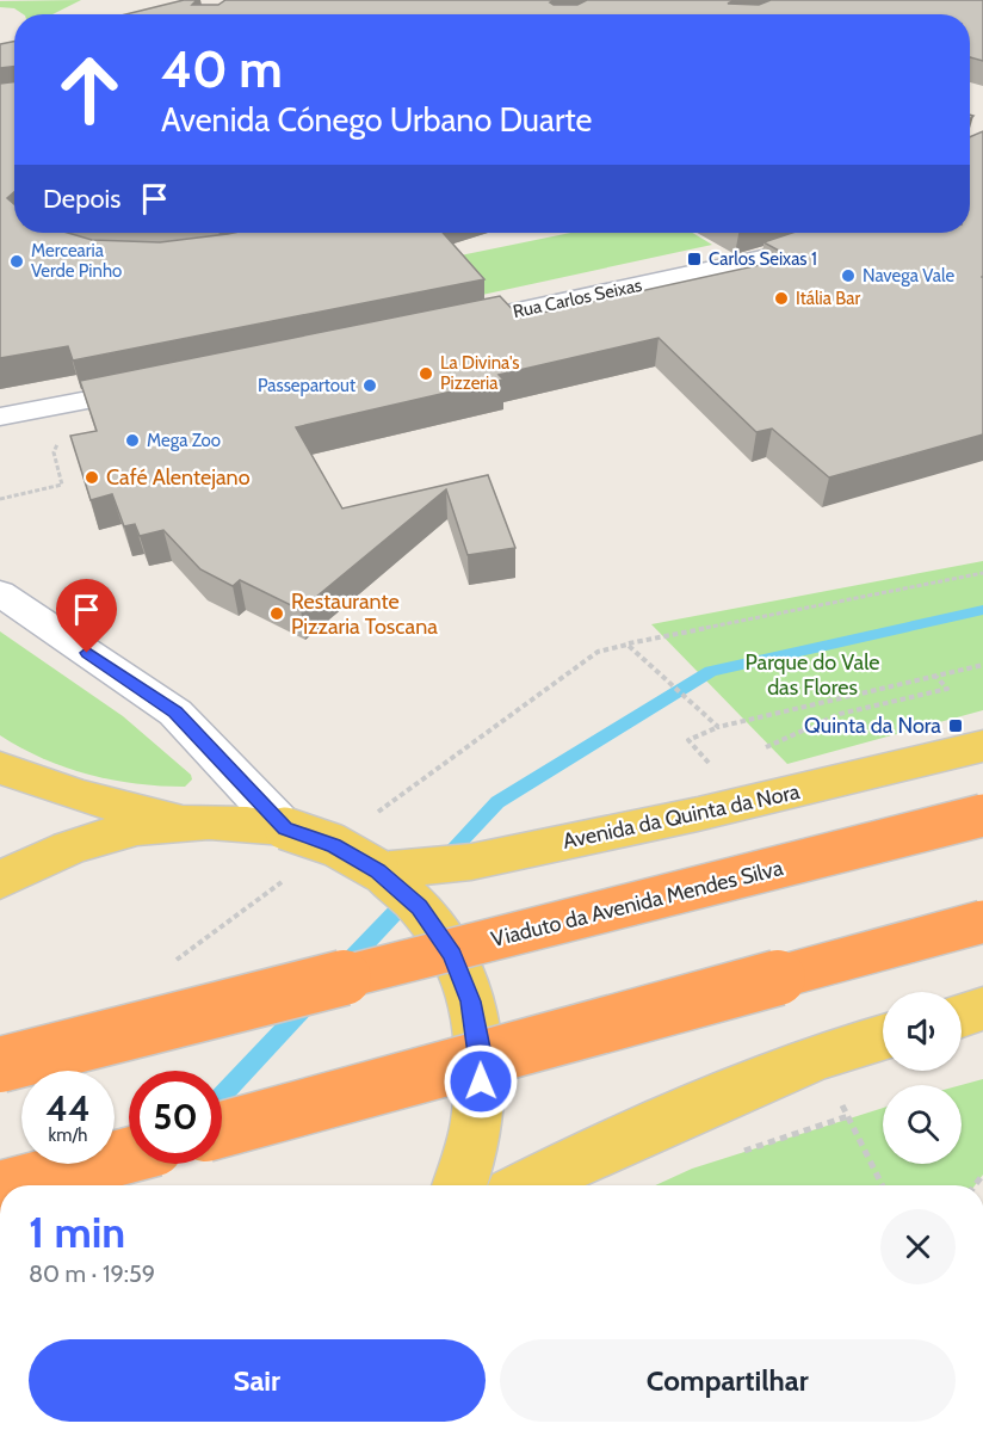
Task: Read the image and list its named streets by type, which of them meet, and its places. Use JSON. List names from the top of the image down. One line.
{"streets":{"highway":["Viaduto da Avenida Mendes Silva"],"main road":["Avenida da Quinta da Nora"],"street":["Rua Carlos Seixas"]},"parks":["Parque do Vale das Flores"],"places":{"transit":["Carlos Seixas 1","Quinta da Nora"],"other":["Mercearia Verde Pinho","Navega Vale","Itália Bar","La Divina's Pizzeria","Passepartout","Mega Zoo","Café Alentejano","Restaurante Pizzaria Toscana"]},"page":{"turn":["40 m","Avenida Cónego Urbano Duarte"],"then":"Depois","speed":"44 km/h","limit":"50","heading":["1 min","80 m · 19:59"],"buttons":["Sair","Compartilhar"]}}
